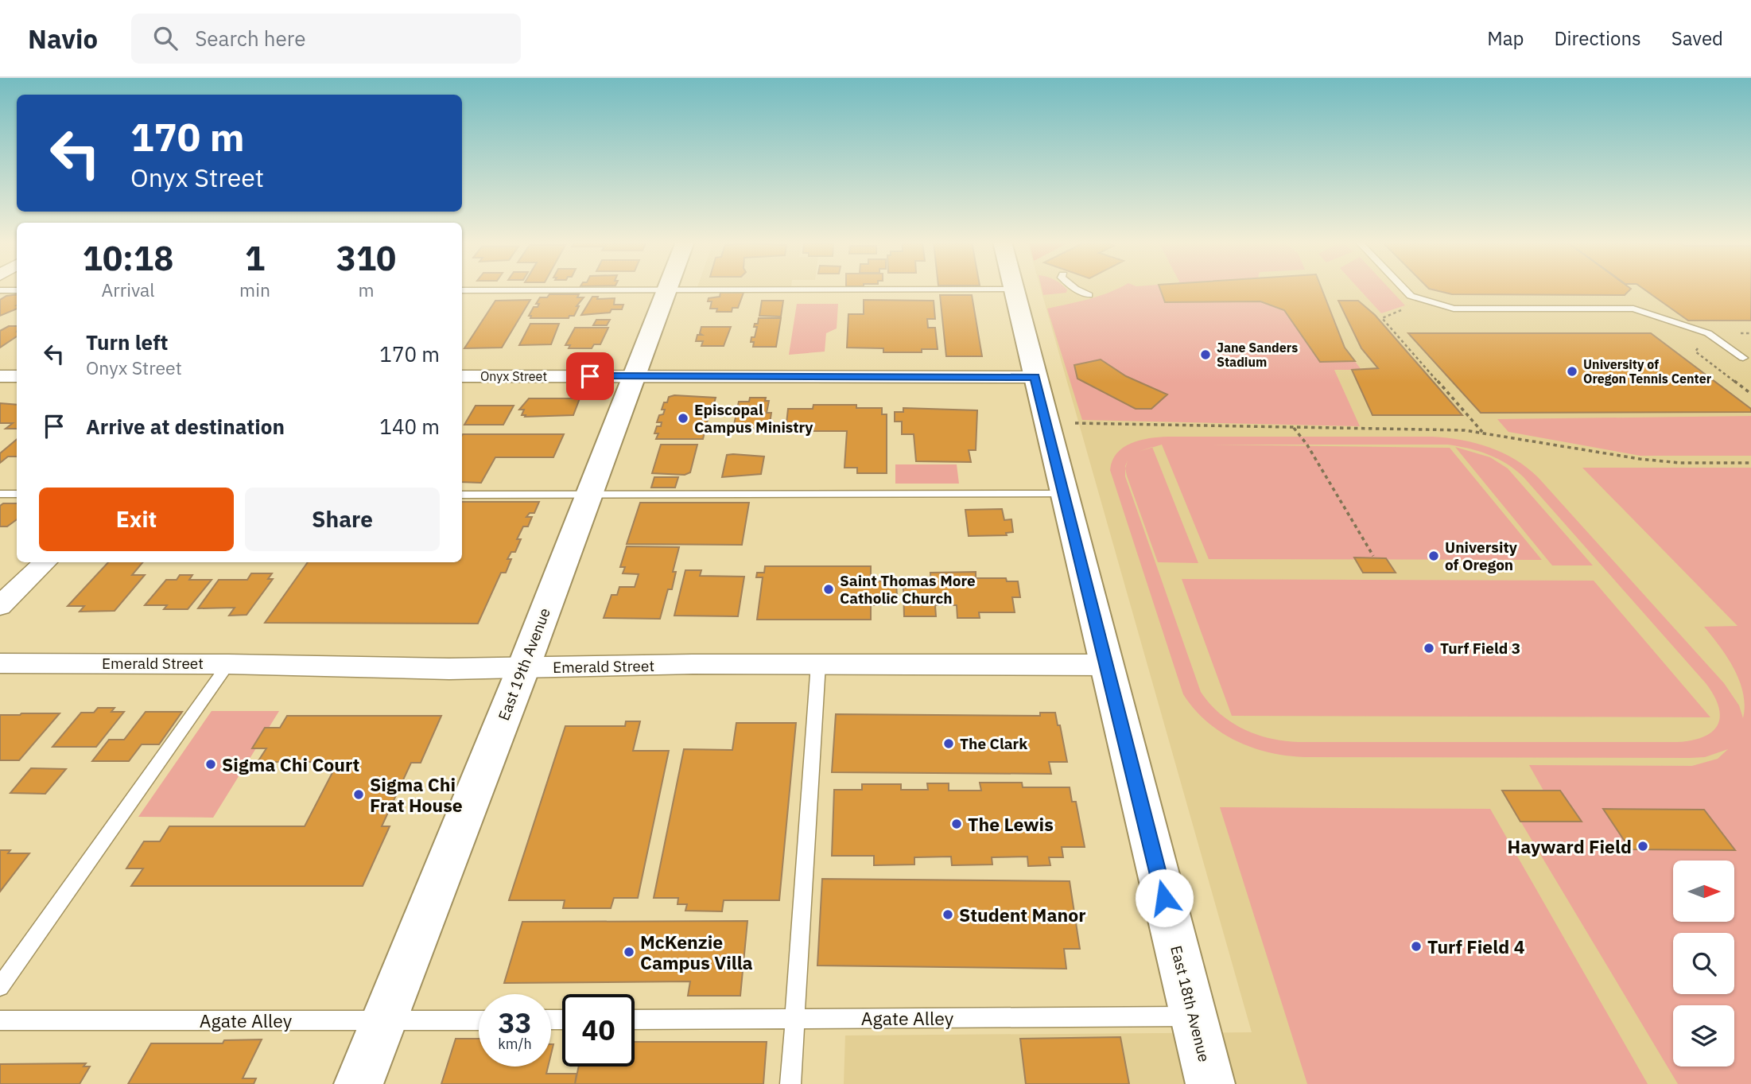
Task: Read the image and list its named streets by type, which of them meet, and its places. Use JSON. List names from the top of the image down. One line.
{"streets":{"street":["Onyx Street","Emerald Street","East 19th Avenue","East 18th Avenue"],"lane":["Agate Alley"]},"crossings":[["Onyx Street","East 19th Avenue"],["Onyx Street","East 18th Avenue"],["Emerald Street","East 19th Avenue"],["Emerald Street","East 18th Avenue"],["East 19th Avenue","Agate Alley"],["East 18th Avenue","Agate Alley"]],"places":["Jane Sanders Stadium","University of Oregon Tennis Center","Episcopal Campus Ministry","University of Oregon","Saint Thomas More Catholic Church","Turf Field 3","The Clark","Sigma Chi Court","Sigma Chi Frat House","The Lewis","Hayward Field","Student Manor","Turf Field 4","McKenzie Campus Villa"],"north":"right","page":{"header":"Navio","search":"Search here","nav":["Map","Directions","Saved"],"turn":["170 m","Onyx Street"],"eta":["10:18","Arrival","1","min","310","m"],"list":[{"name":"Turn left","note":"Onyx Street","value":"170 m"},{"name":"Arrive at destination","value":"140 m"}],"buttons":["Exit","Share"],"speed":"33 km/h","limit":"40"}}
